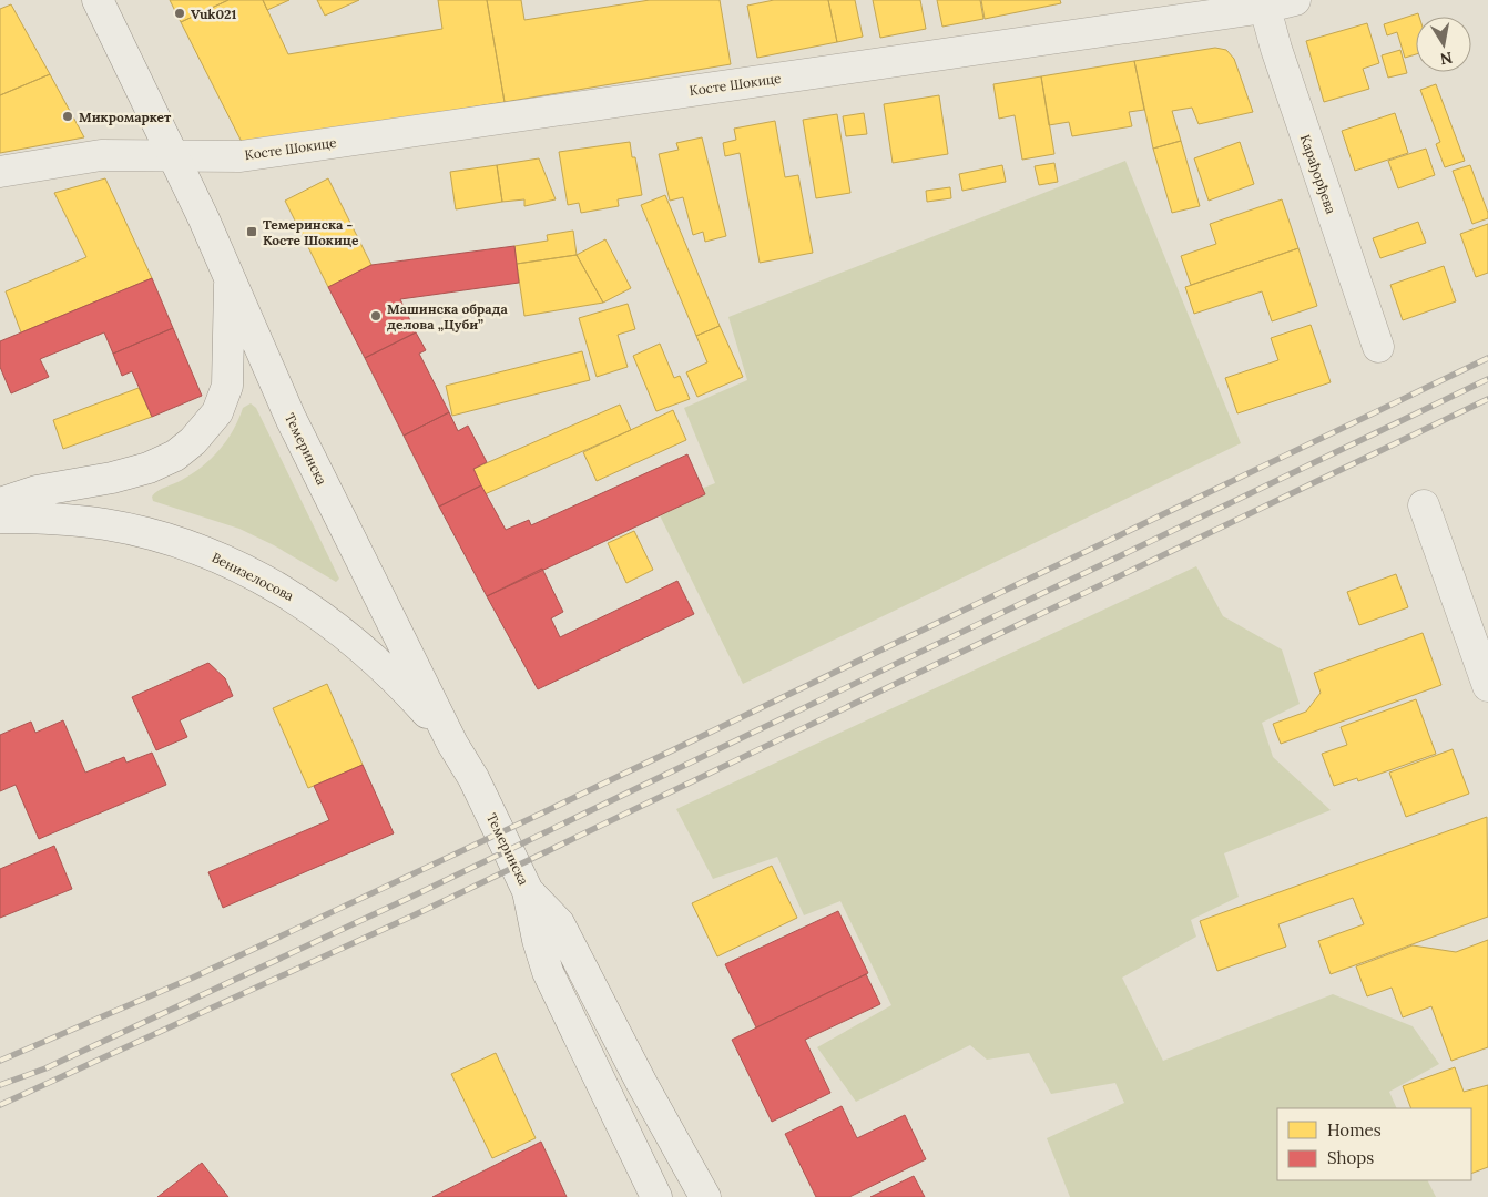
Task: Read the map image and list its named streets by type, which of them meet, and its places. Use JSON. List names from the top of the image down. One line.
{"streets":{"main road":["Косте Шокице","Карађорђева","Темеринска","Венизелосова"]},"crossings":[["Косте Шокице","Карађорђева"],["Косте Шокице","Темеринска"],["Темеринска","Венизелосова"]],"places":{"other":["Vuk021","Микромаркет","Машинска обрада делова „Цуби”"],"transit":["Темеринска - Косте Шокице"]},"legend":["Homes","Shops"],"north":"bottom"}
